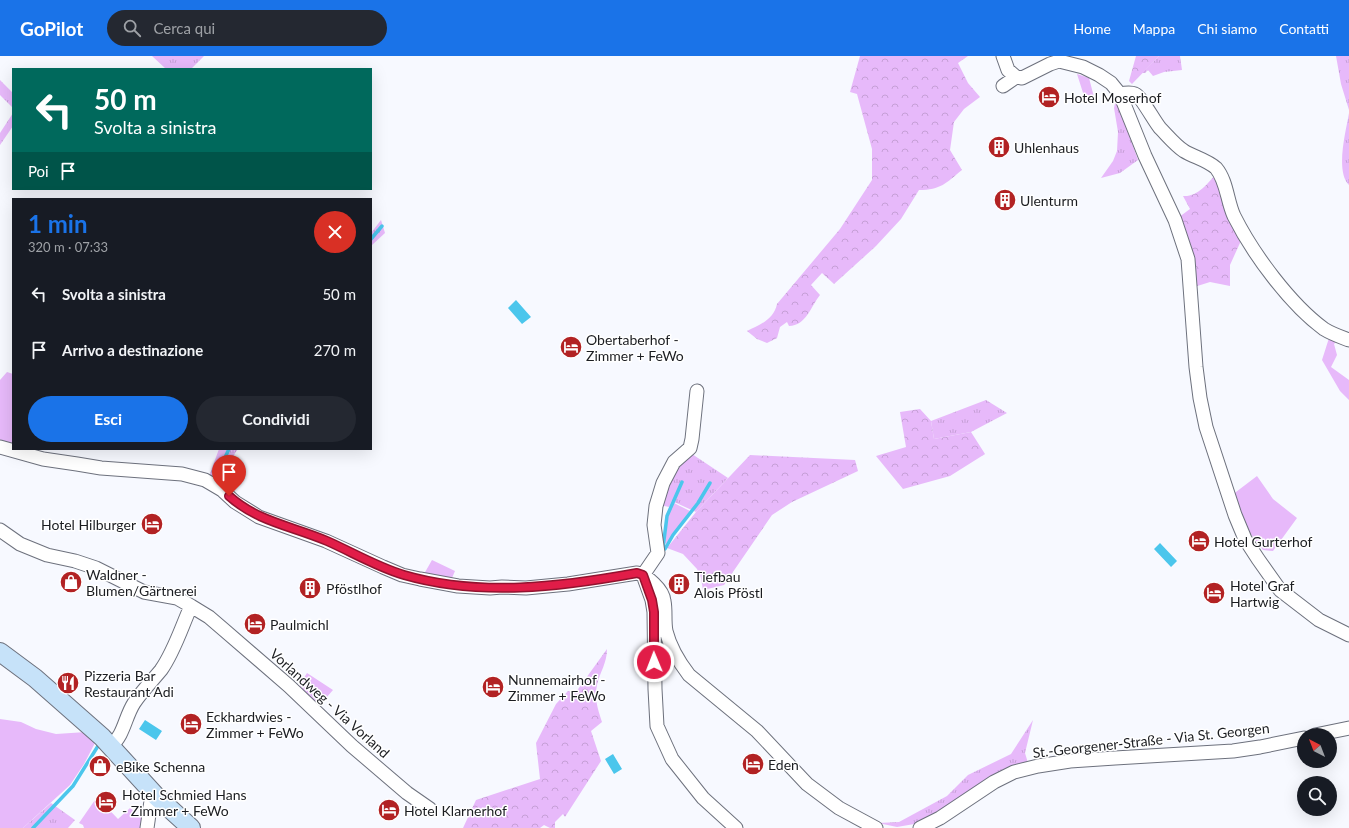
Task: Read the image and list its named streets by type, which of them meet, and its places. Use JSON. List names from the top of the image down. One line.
{"streets":{"street":["Vorlandweg - Via Vorland","St.-Georgener-Straße - Via St. Georgen"]},"places":{"hotel":["Hotel Moserhof","Obertaberhof - Zimmer + FeWo","Hotel Hilburger","Hotel Gurterhof","Hotel Graf Hartwig","Paulmichl","Nunnemairhof - Zimmer + FeWo","Eckhardwies - Zimmer + FeWo","Eden","Hotel Schmied Hans - Zimmer + FeWo","Hotel Klarnerhof"],"building":["Uhlenhaus","Ulenturm","Tiefbau Alois Pföstl","Pföstlhof"],"shop":["Waldner - Blumen/Gärtnerei","eBike Schenna"],"restaurant":["Pizzeria Bar Restaurant Adi"]},"north":"top left","page":{"header":"GoPilot","search":"Cerca qui","nav":["Home","Mappa","Chi siamo","Contatti"],"turn":["50 m","Svolta a sinistra"],"then":"Poi","heading":["1 min","320 m · 07:33"],"list":[{"name":"Svolta a sinistra","value":"50 m"},{"name":"Arrivo a destinazione","value":"270 m"}],"buttons":["Esci","Condividi"]}}
